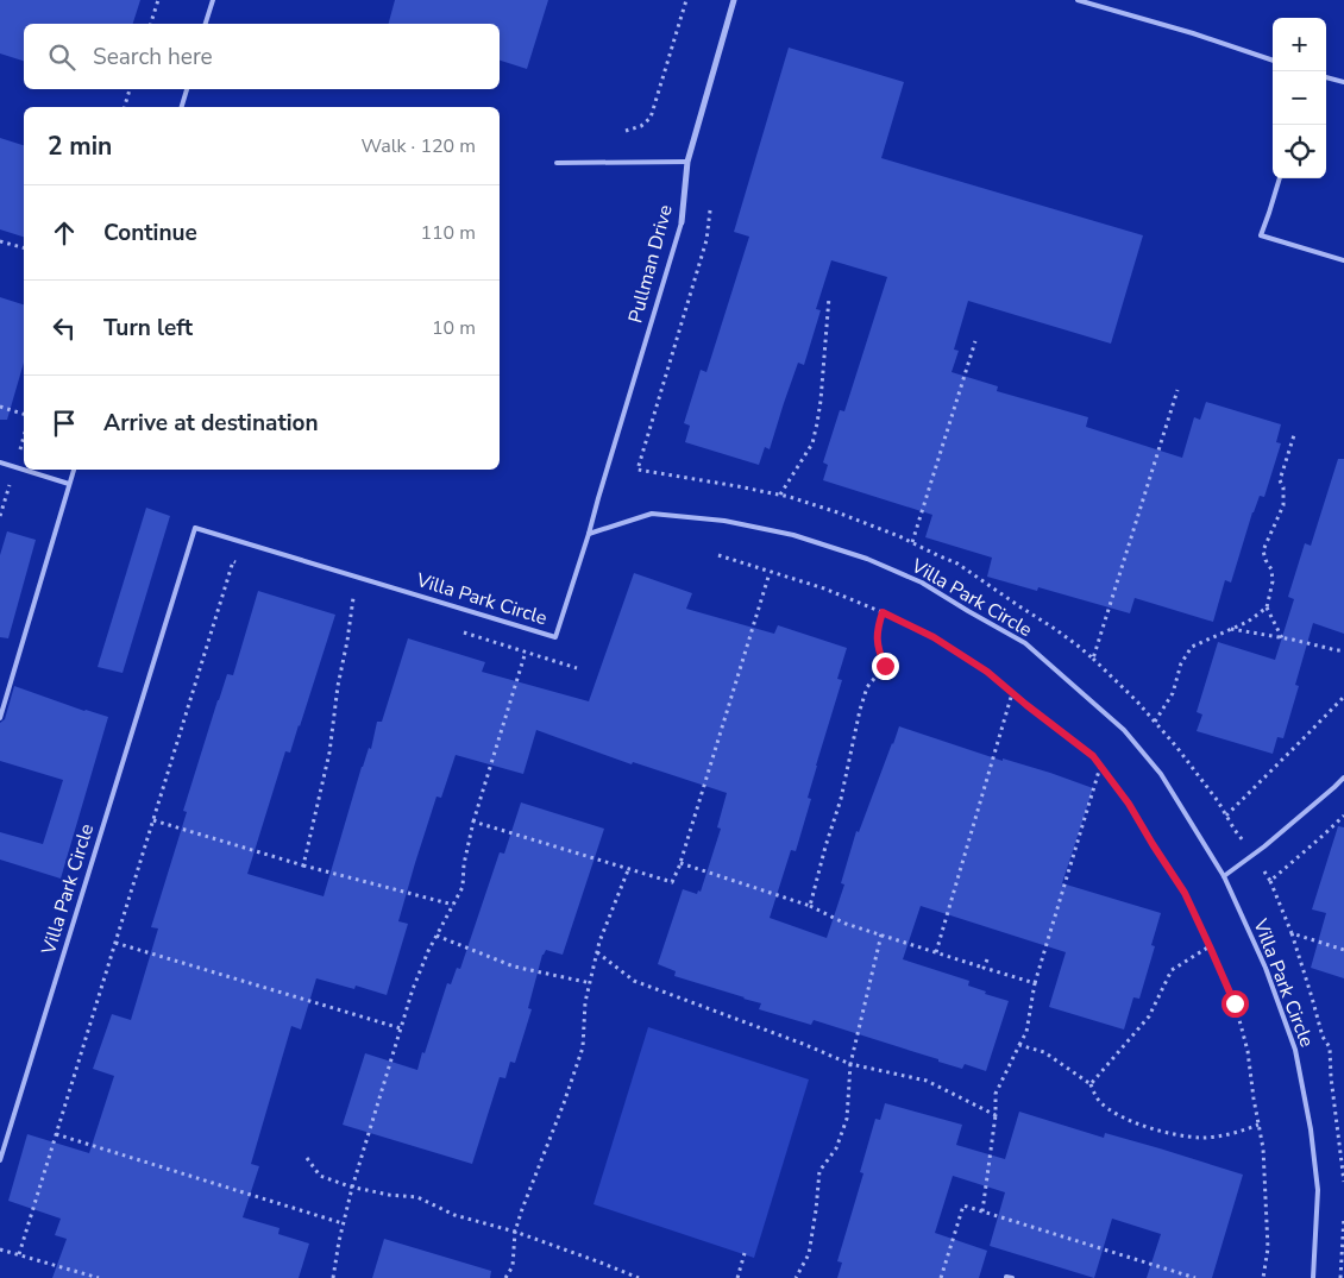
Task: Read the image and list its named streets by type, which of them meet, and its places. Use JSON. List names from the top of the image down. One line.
{"streets":{"street":["Pullman Drive"],"lane":["Villa Park Circle"]},"crossings":[["Pullman Drive","Villa Park Circle"]],"page":{"map_buttons":["+","−"],"search":"Search here","heading":["2 min","Walk · 120 m"],"list":[["Continue","110 m"],["Turn left","10 m"],"Arrive at destination"]}}
